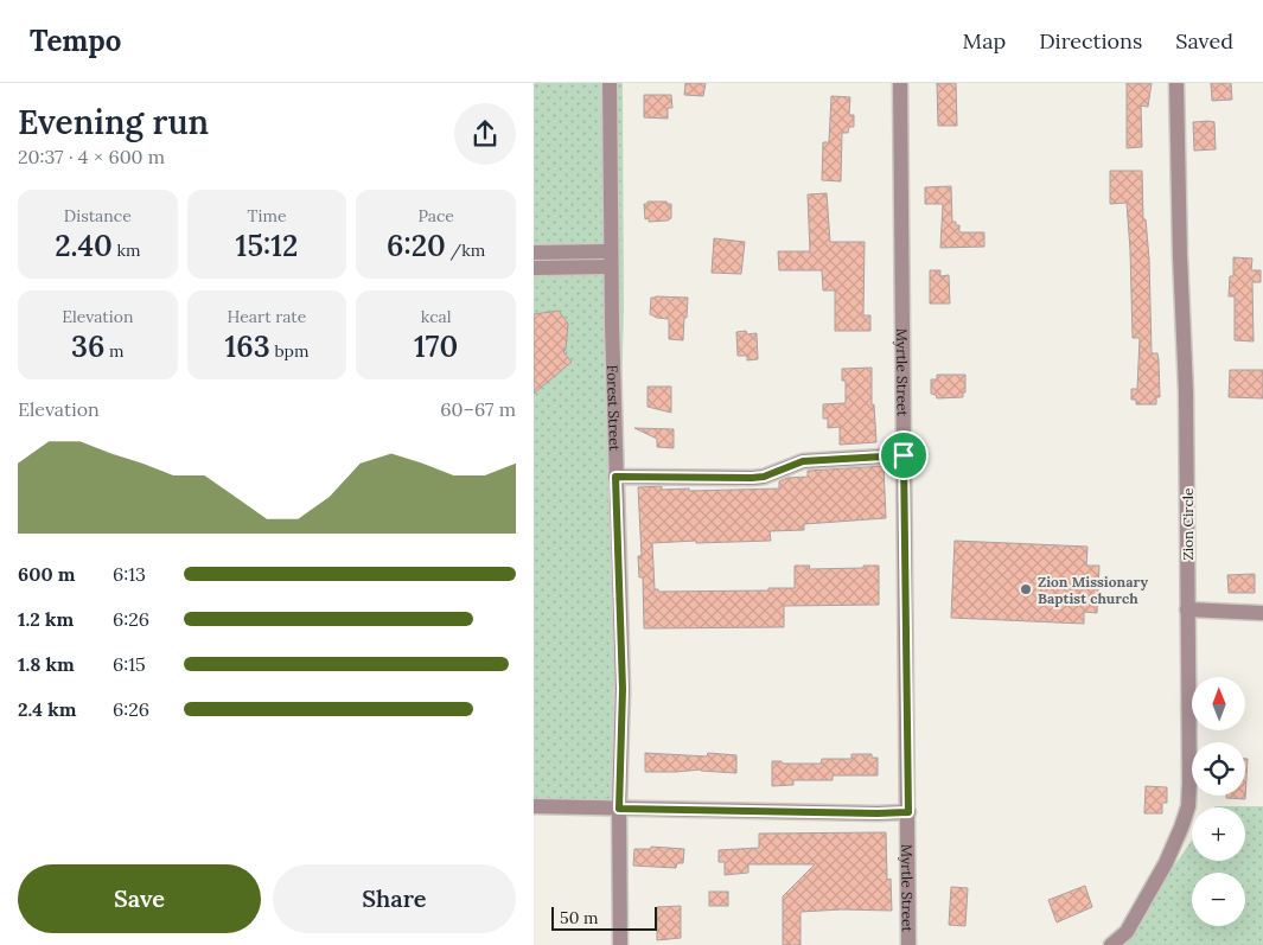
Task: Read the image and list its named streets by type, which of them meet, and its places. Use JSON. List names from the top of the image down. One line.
{"streets":{"street":["Myrtle Street","Forest Street","Zion Circle"]},"places":["Zion Missionary Baptist church"],"scale_bar":"50 m","north":"top","page":{"header":"Tempo","nav":["Map","Directions","Saved"],"heading":["Evening run","20:37 · 4 × 600 m"],"stats":[["Distance","2.40 km"],["Time","15:12"],["Pace","6:20 /km"],["Elevation","36 m"],["Heart rate","163 bpm"],["kcal","170"]],"chart":["Elevation","60–67 m"],"list":[{"name":"600 m","note":"6:13"},{"name":"1.2 km","note":"6:26"},{"name":"1.8 km","note":"6:15"},{"name":"2.4 km","note":"6:26"}],"map_buttons":["+","−"],"buttons":["Save","Share"],"scale":"50 m"}}
